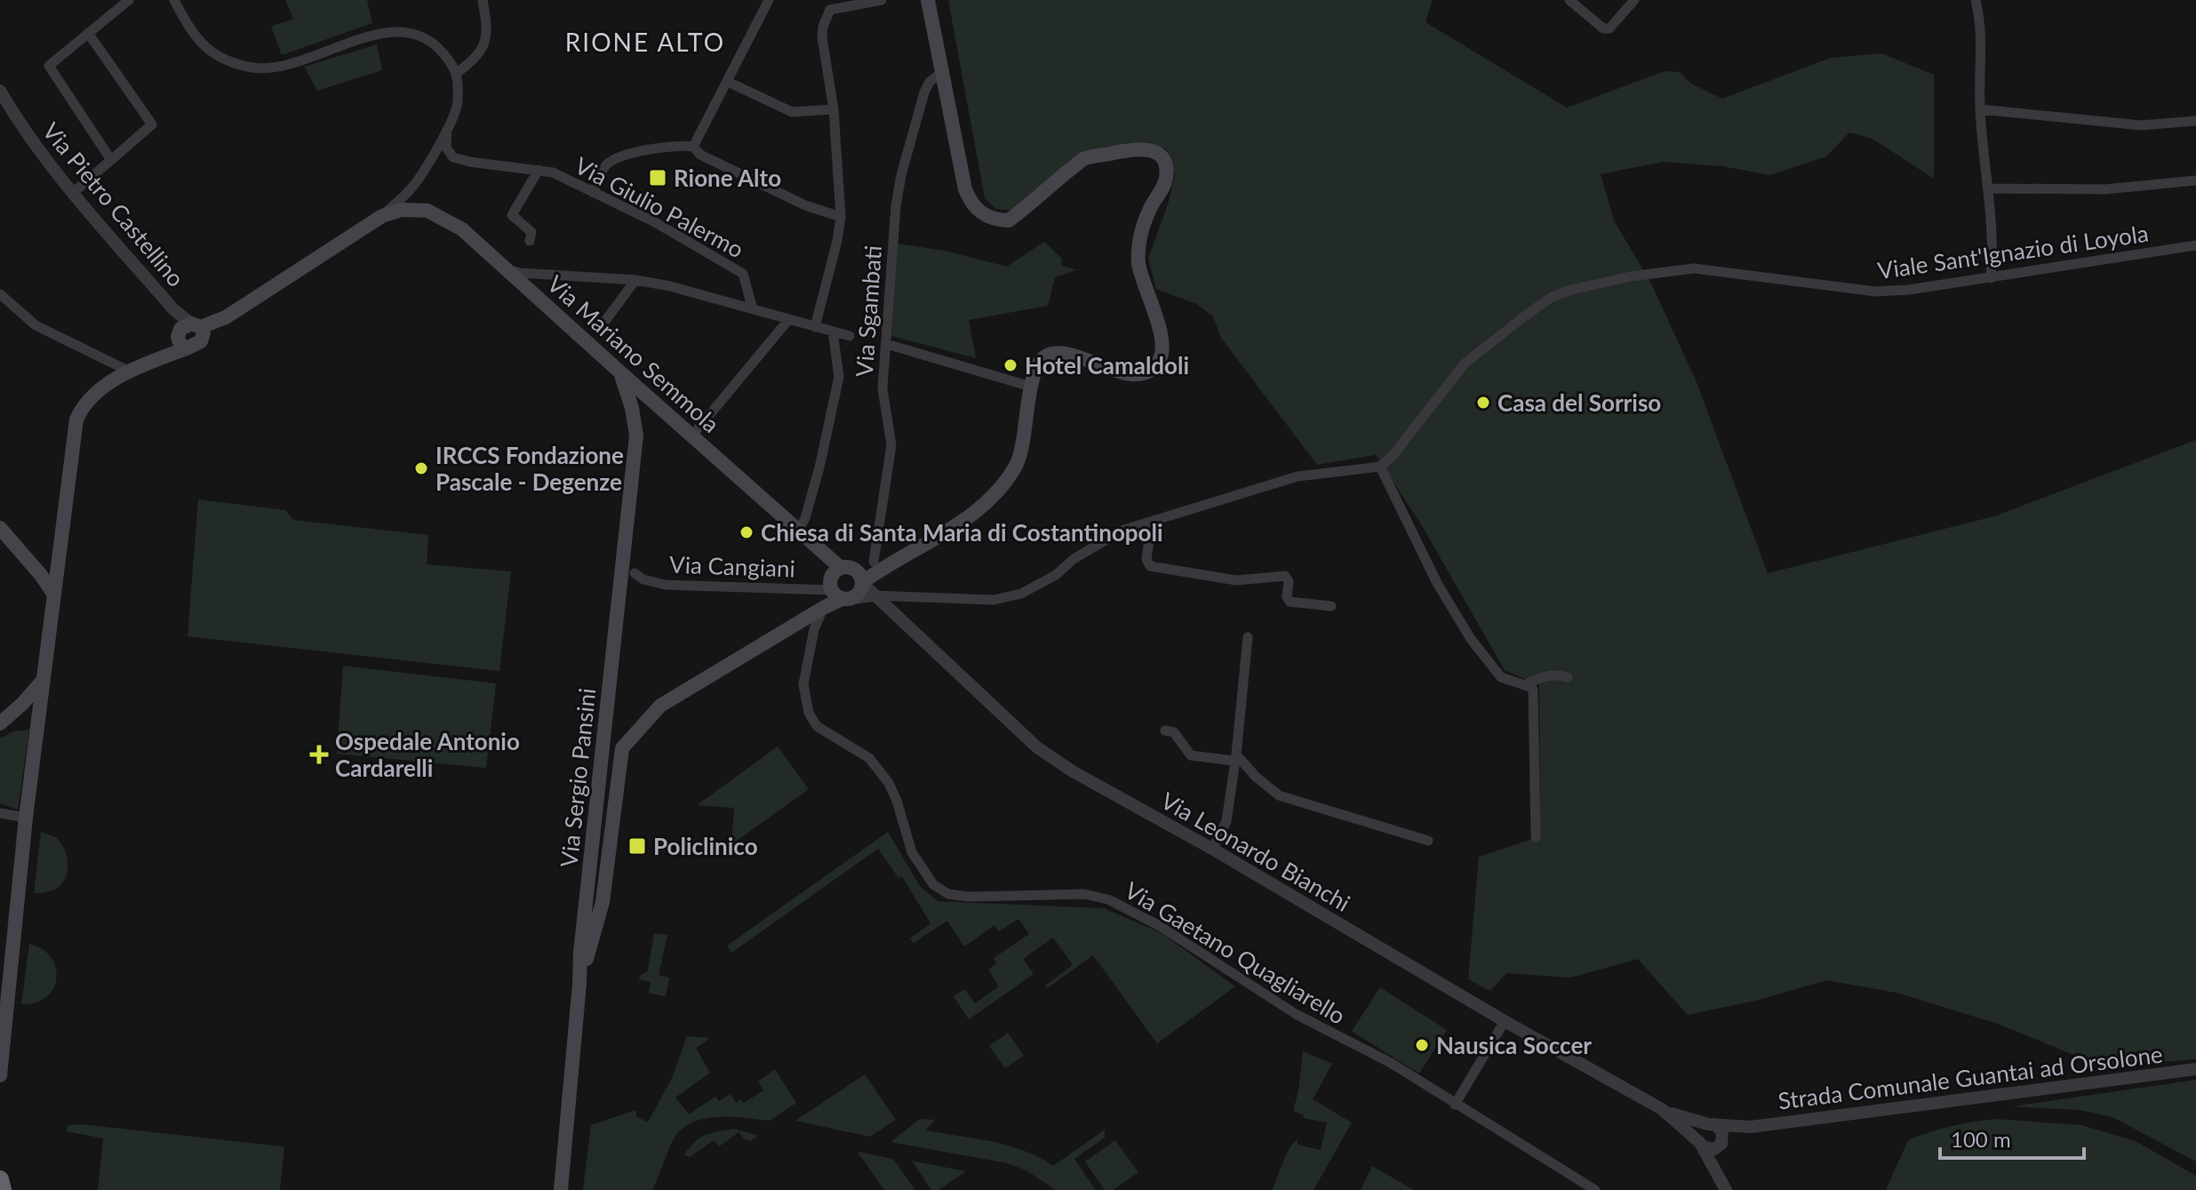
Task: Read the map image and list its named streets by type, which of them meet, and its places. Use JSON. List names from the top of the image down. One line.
{"streets":{"main road":["Via Mariano Semmola","Via Sergio Pansini"],"street":["Via Pietro Castellino","Via Giulio Palermo","Viale Sant'Ignazio di Loyola","Via Sgambati","Via Cangiani","Via Leonardo Bianchi","Via Gaetano Quagliarello","Strada Comunale Guantai ad Orsolone"]},"crossings":[["Via Mariano Semmola","Via Cangiani"],["Via Mariano Semmola","Via Sergio Pansini"],["Via Mariano Semmola","Via Leonardo Bianchi"],["Via Cangiani","Via Leonardo Bianchi"],["Via Leonardo Bianchi","Strada Comunale Guantai ad Orsolone"]],"districts":["RIONE ALTO"],"places":{"transit":["Rione Alto","Policlinico"],"other":["Hotel Camaldoli","Casa del Sorriso","IRCCS Fondazione Pascale - Degenze","Chiesa di Santa Maria di Costantinopoli","Nausica Soccer"],"health":["Ospedale Antonio Cardarelli"]},"scale_bar":"100 m"}
